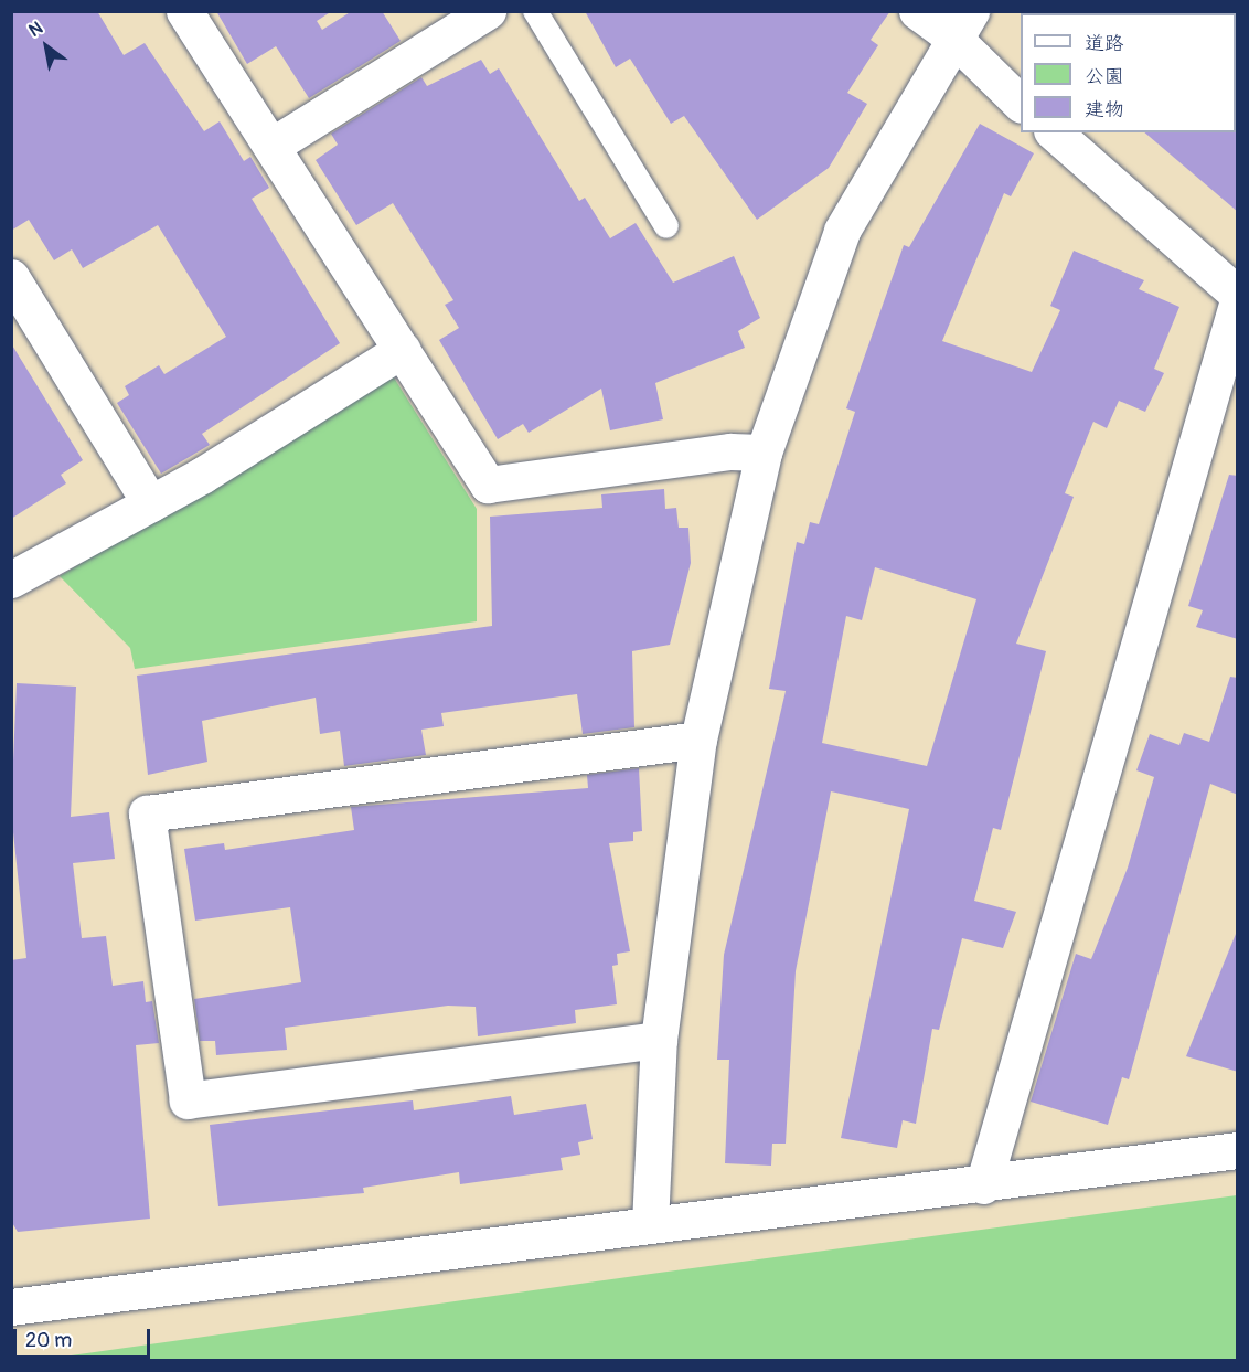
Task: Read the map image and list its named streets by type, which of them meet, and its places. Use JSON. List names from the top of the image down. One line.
{"legend":["道路","公園","建物"],"scale_bar":"20 m","north":"top left"}
